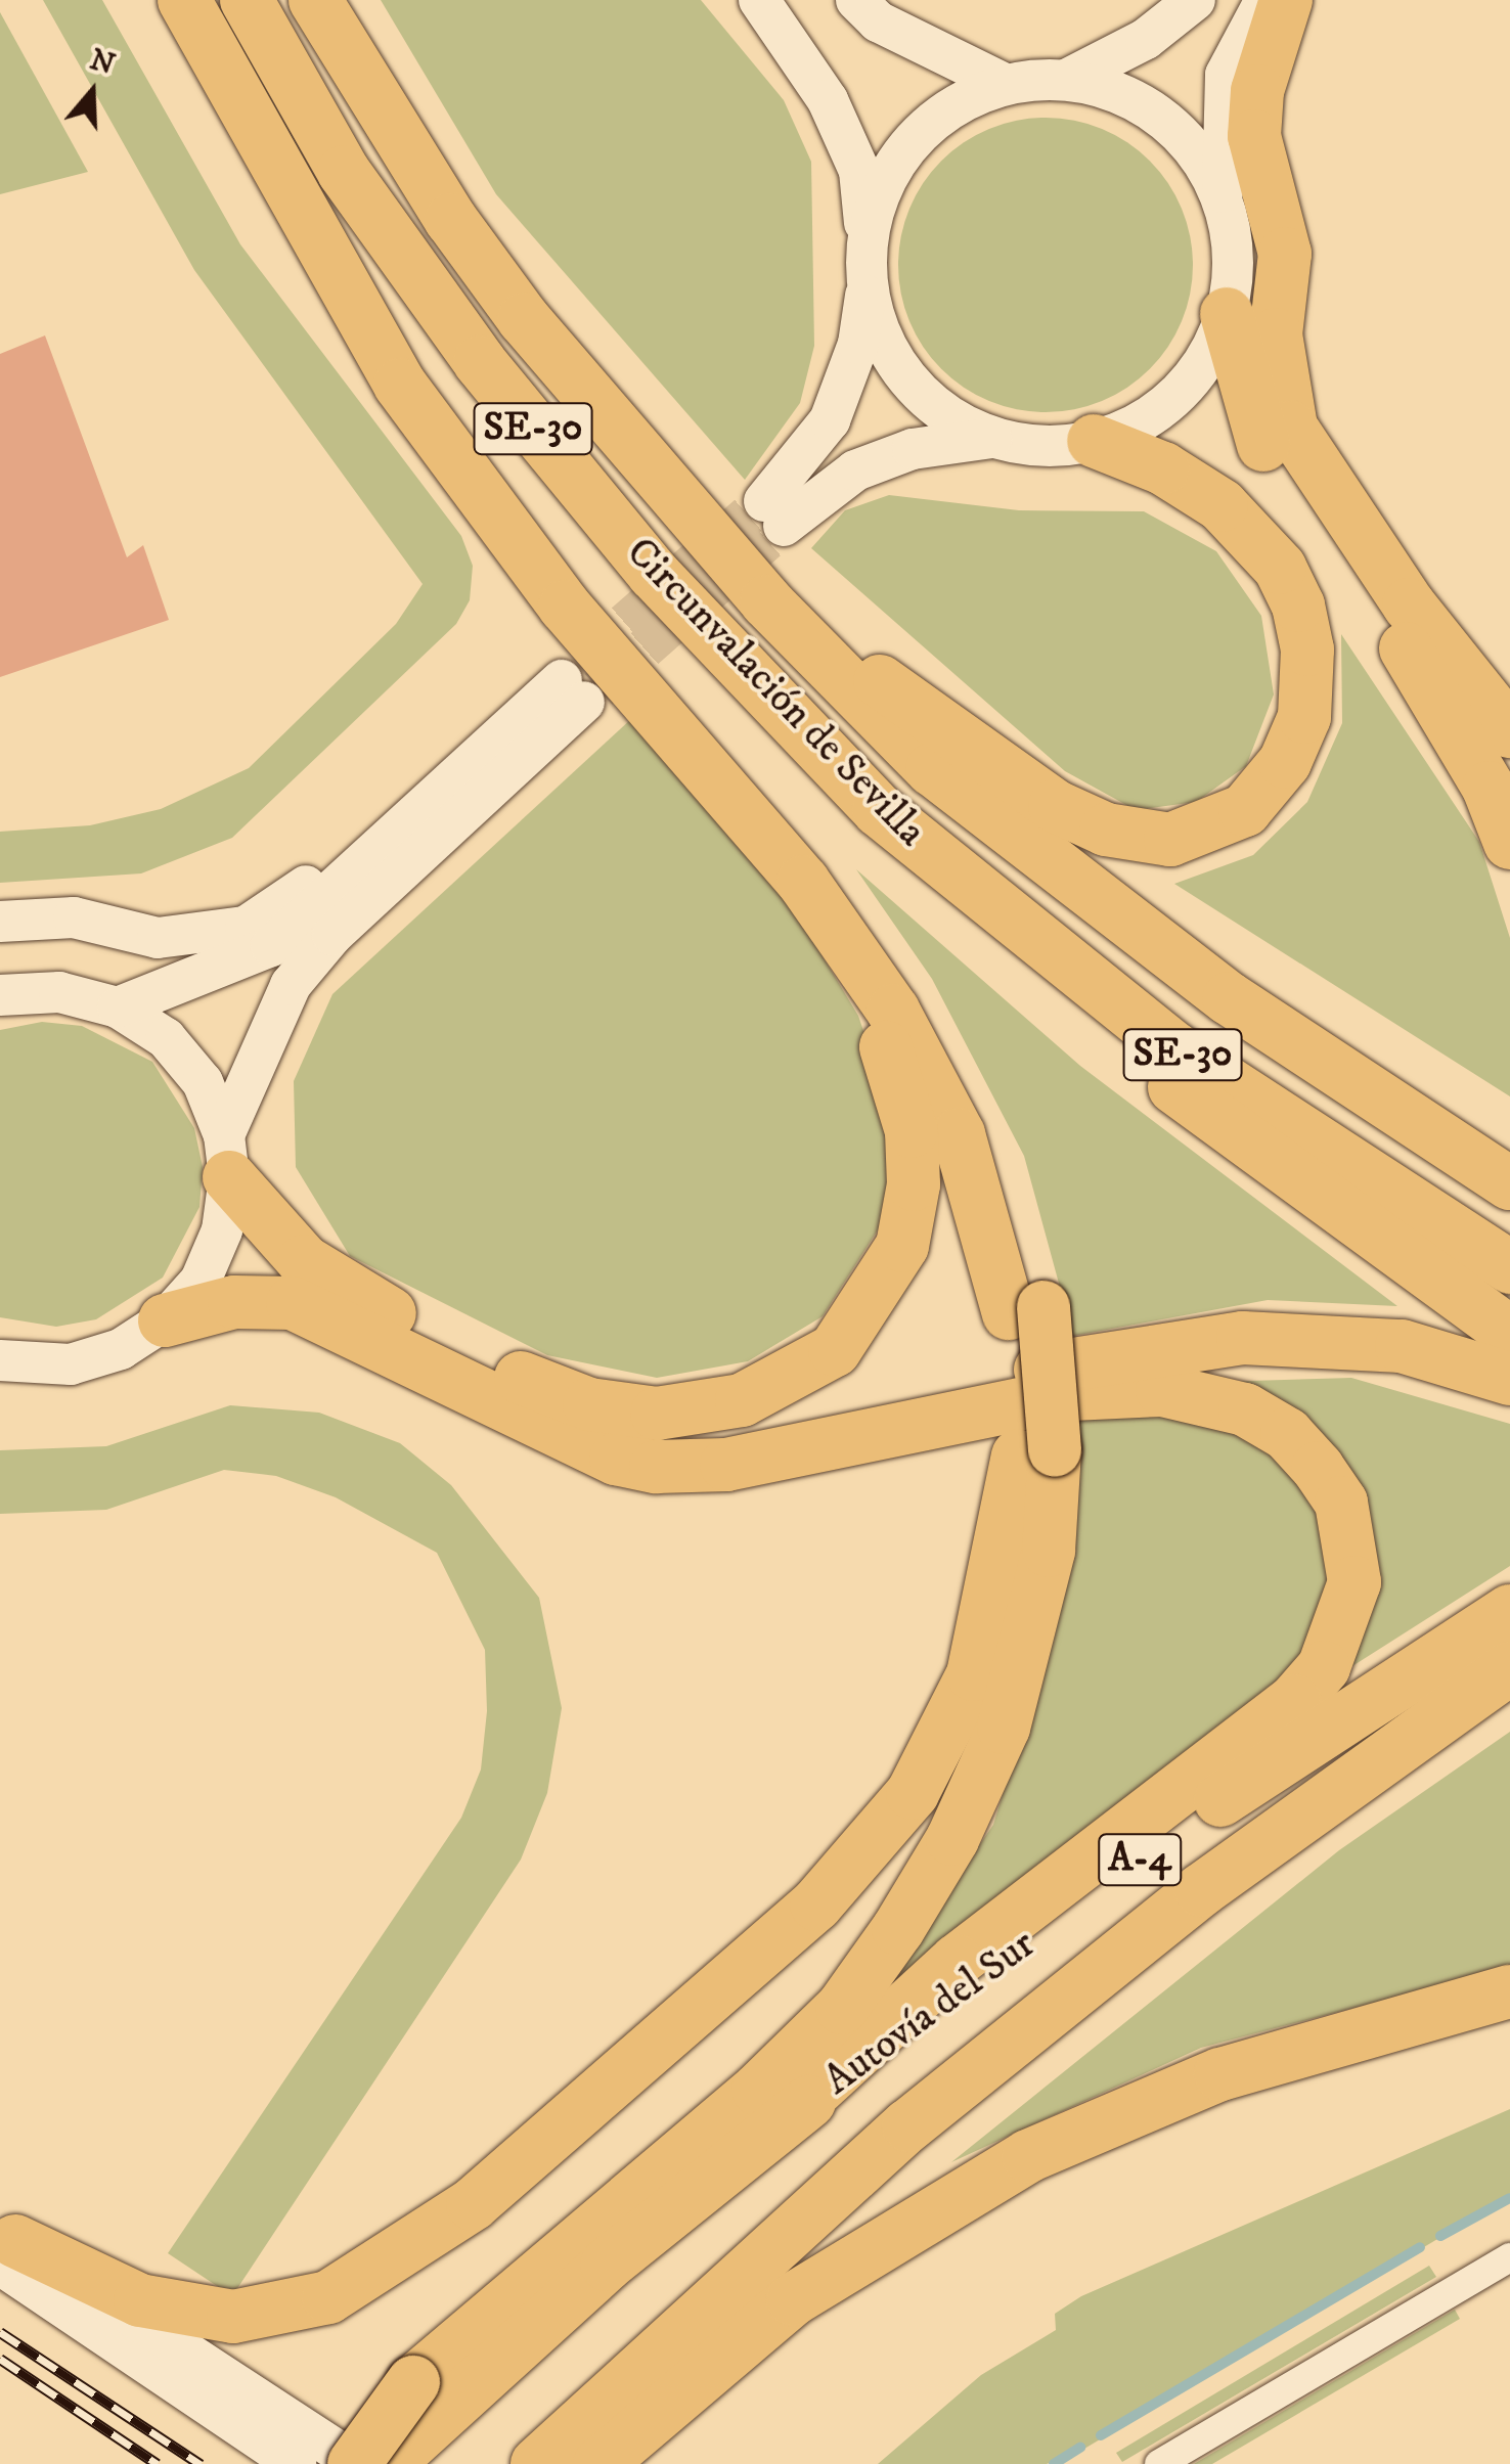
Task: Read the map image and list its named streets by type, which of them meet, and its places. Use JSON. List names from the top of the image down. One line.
{"streets":{"highway":["SE-30","Circunvalación de Sevilla","A-4","Autovía del Sur"]},"north":"top"}
